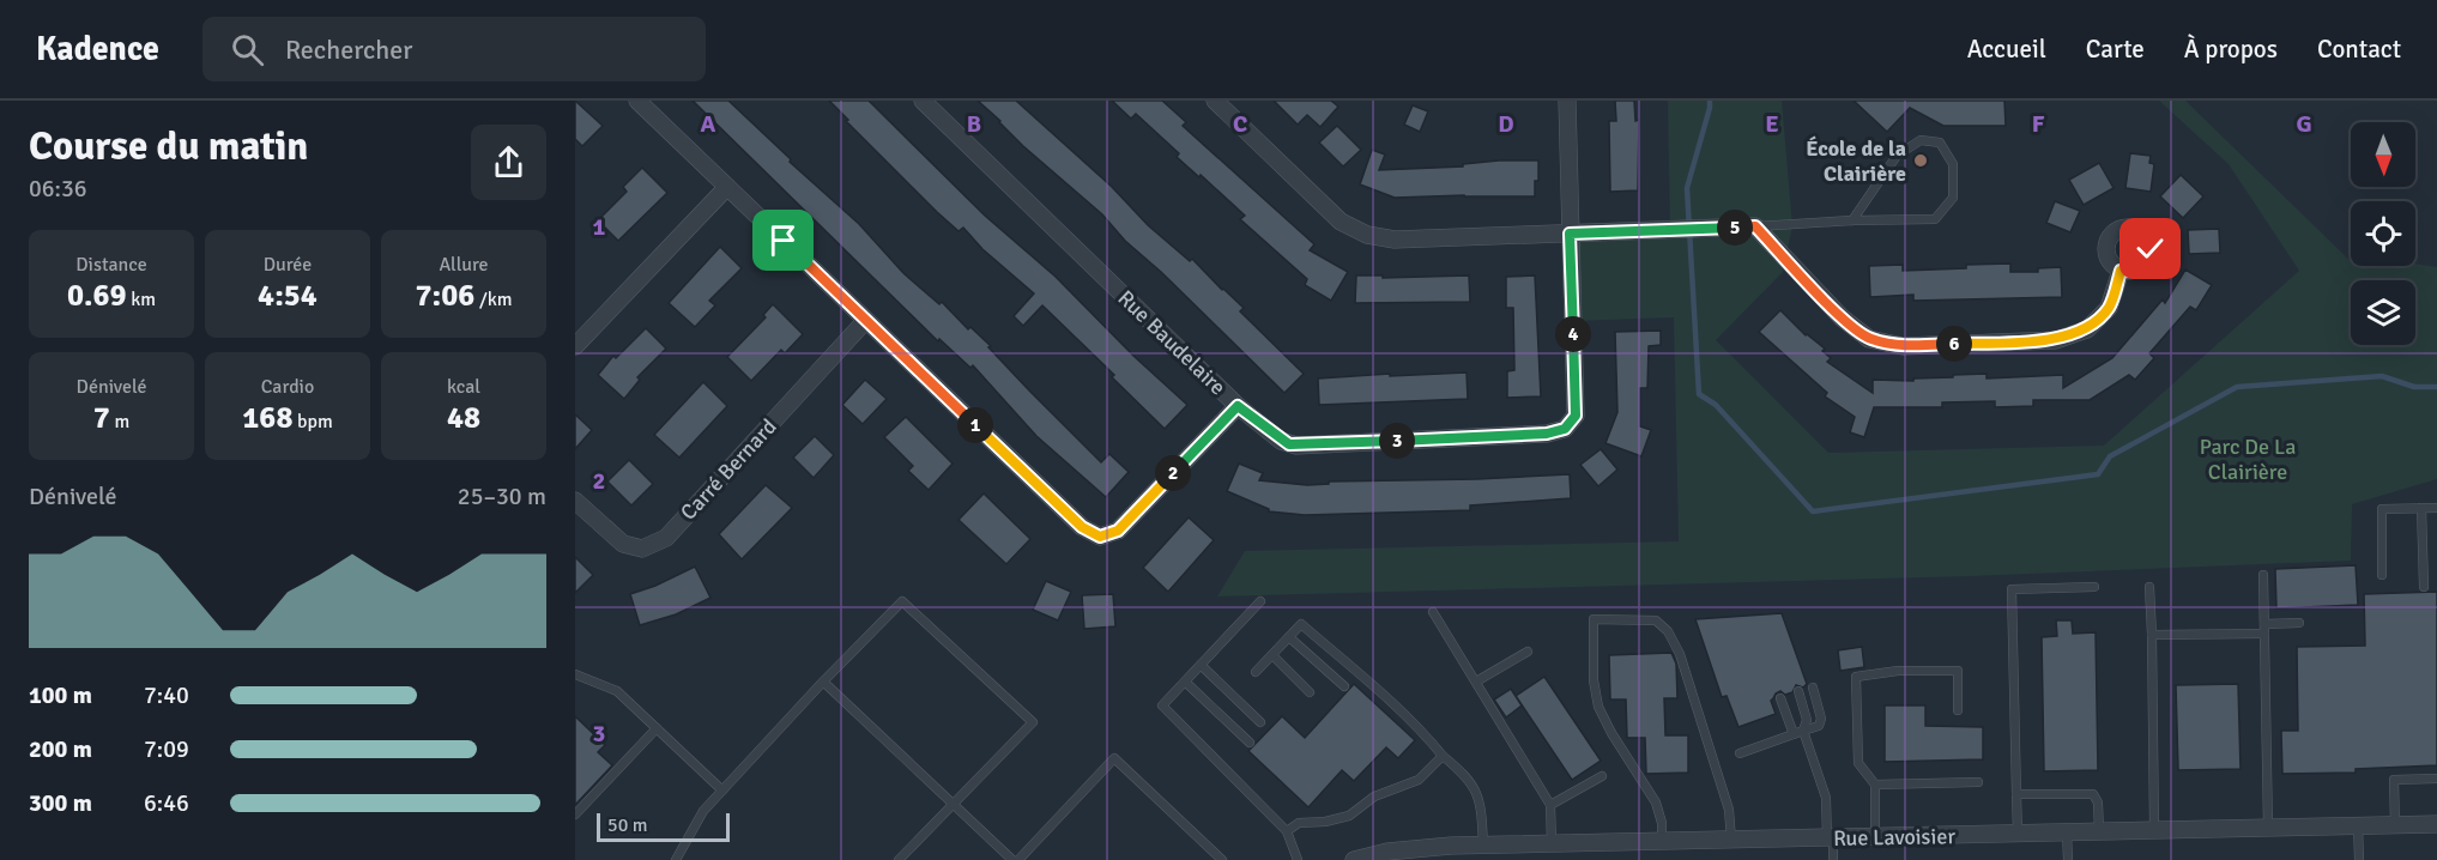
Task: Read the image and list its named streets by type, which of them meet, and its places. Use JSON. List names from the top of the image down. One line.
{"streets":{"street":["Rue Baudelaire","Carré Bernard","Rue Lavoisier"]},"parks":["Parc De La Clairière"],"places":["École de la Clairière"],"scale_bar":"50 m","north":"bottom","page":{"header":"Kadence","search":"Rechercher","nav":["Accueil","Carte","À propos","Contact"],"heading":["Course du matin","06:36"],"pins":["5","4","6","1","3","2"],"stats":[["Distance","0.69 km"],["Durée","4:54"],["Allure","7:06 /km"],["Dénivelé","7 m"],["Cardio","168 bpm"],["kcal","48"]],"chart":["Dénivelé","25–30 m"],"list":[{"name":"100 m","note":"7:40"},{"name":"200 m","note":"7:09"},{"name":"300 m","note":"6:46"}],"scale":"50 m"},"grid":{"columns":["A","B","C","D","E","F","G"],"rows":["1","2","3"]}}
